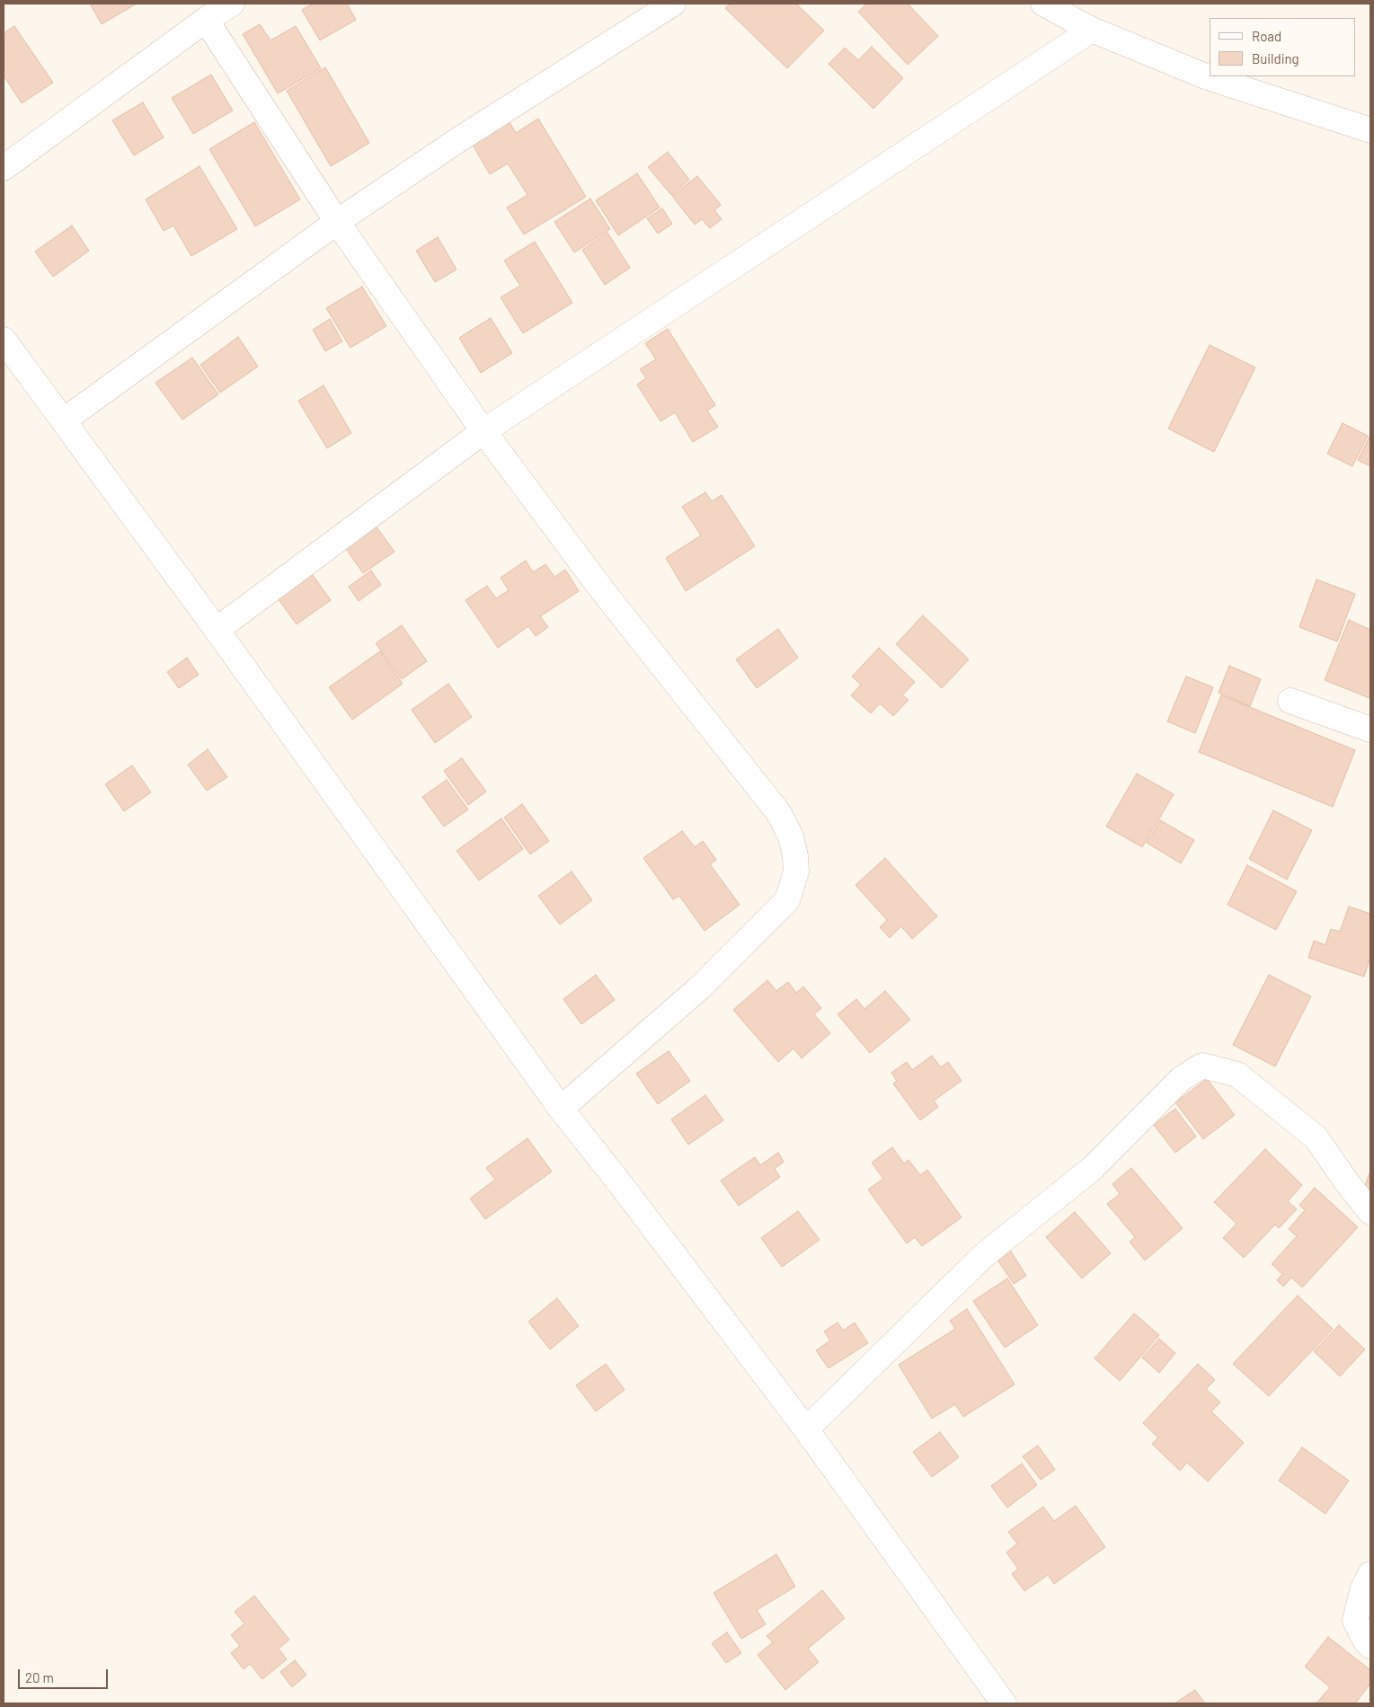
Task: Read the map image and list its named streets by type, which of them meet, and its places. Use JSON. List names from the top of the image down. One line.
{"legend":["Road","Building"],"scale_bar":"20 m"}
